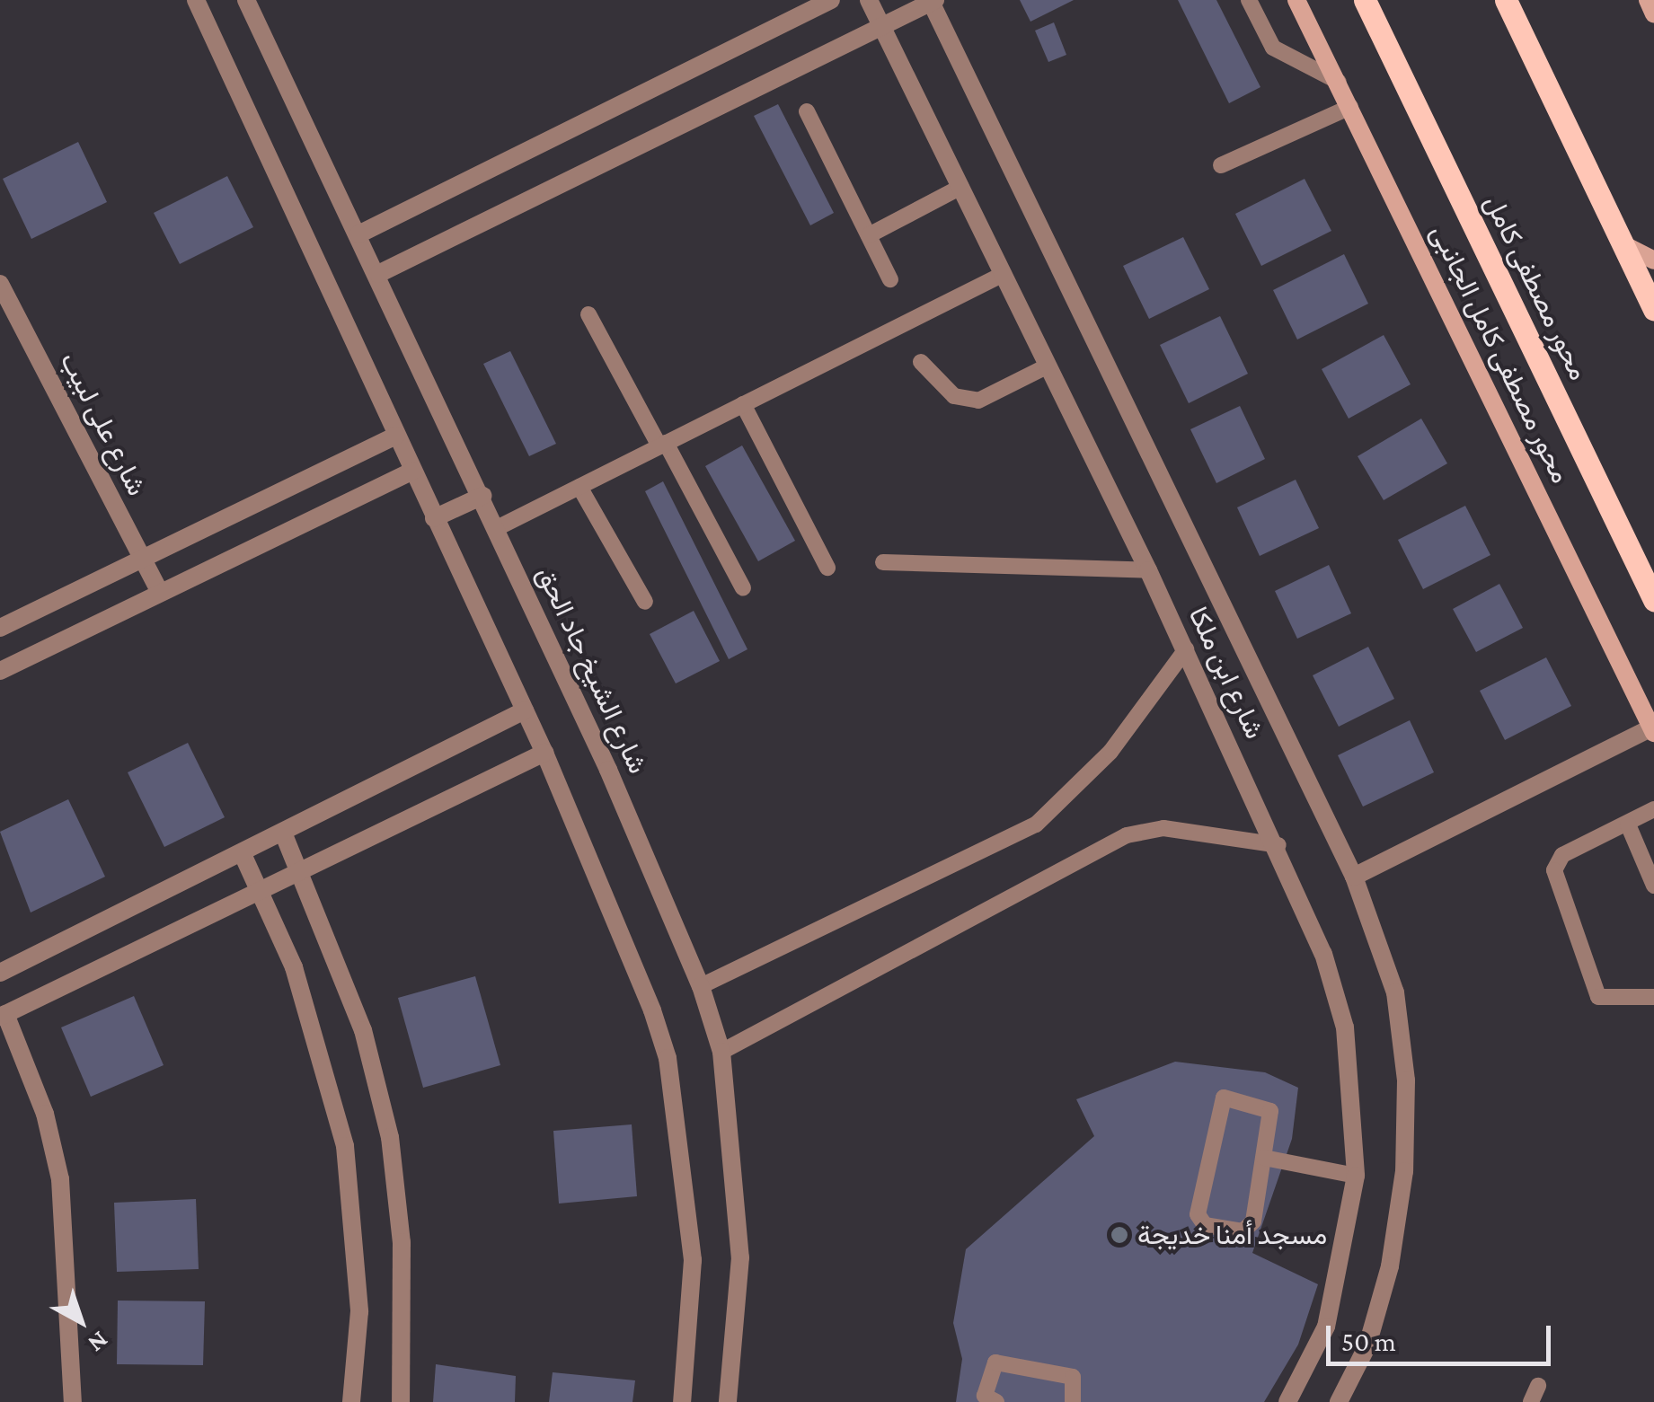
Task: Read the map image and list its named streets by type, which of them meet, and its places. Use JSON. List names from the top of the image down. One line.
{"streets":{"main road":["محور مصطفى كامل"],"street":["محور مصطفى كامل الجانبى","شارع على لبيب","شارع الشيخ جاد الحق","شارع ابن ملكا"]},"places":["مسجد أمنا خديجة"],"scale_bar":"50 m","north":"bottom right"}
